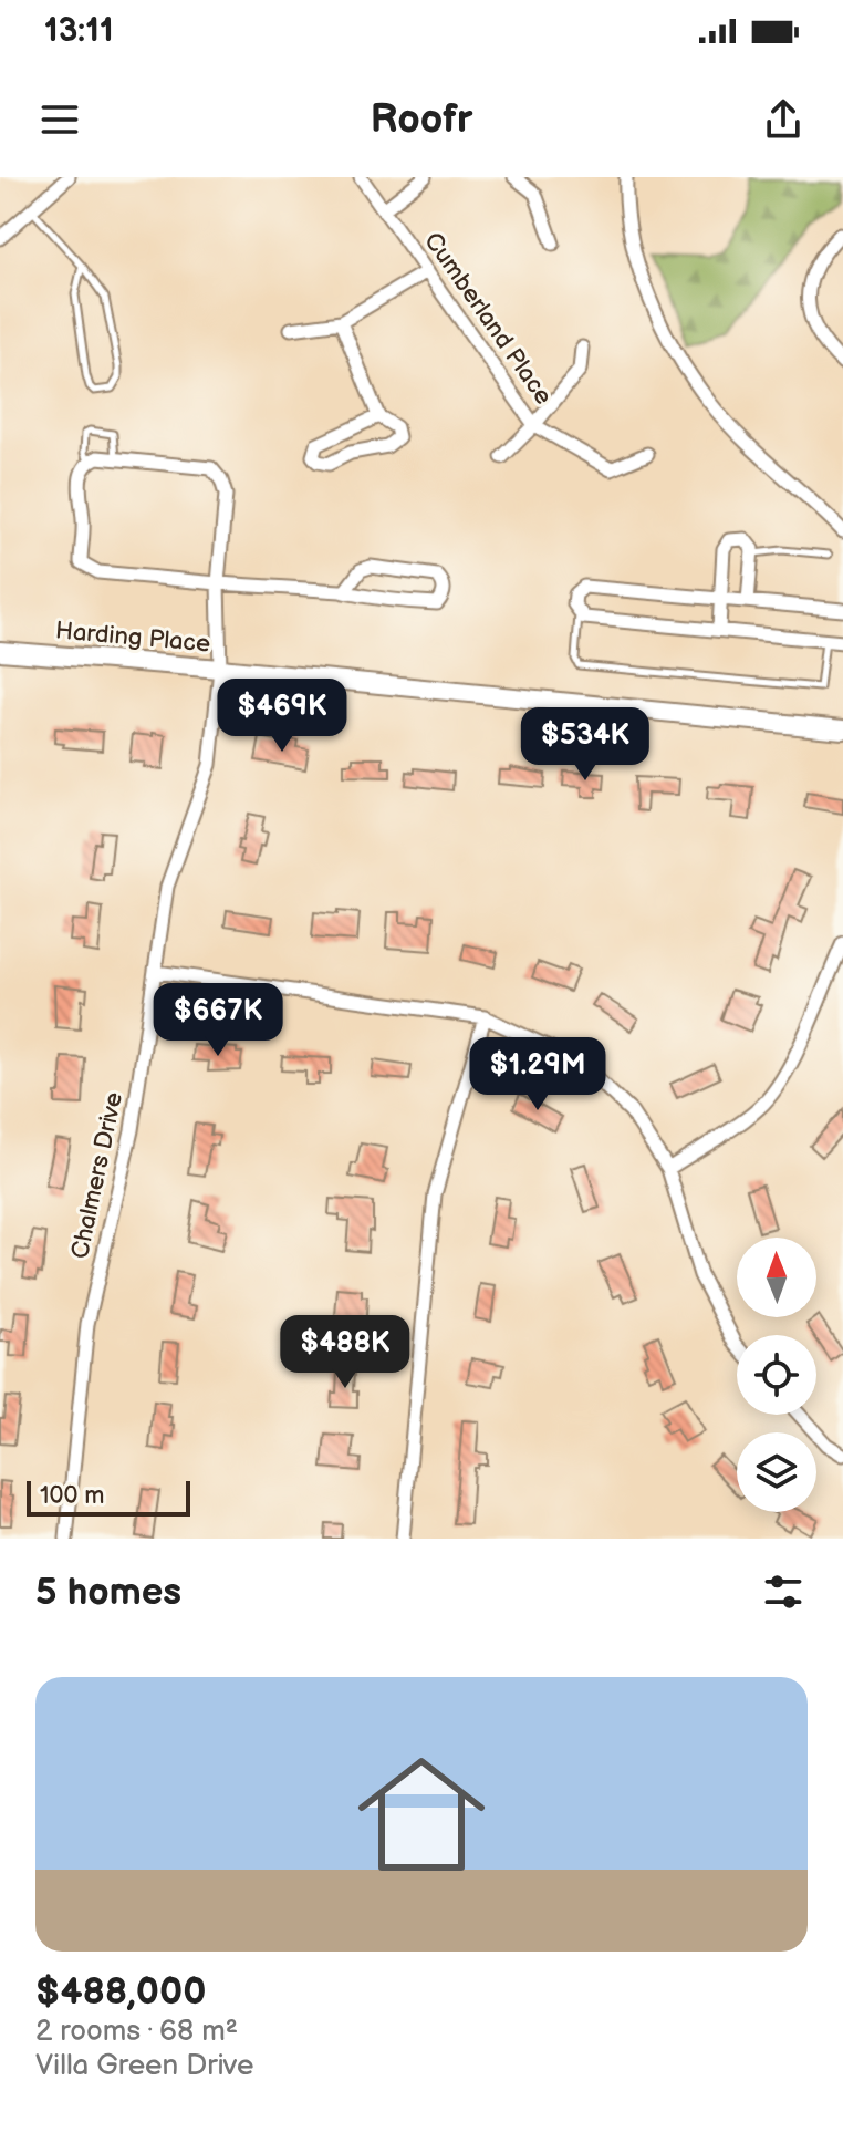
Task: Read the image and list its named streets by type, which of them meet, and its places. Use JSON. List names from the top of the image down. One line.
{"streets":{"main road":["Harding Place"],"street":["Cumberland Place","Chalmers Drive"]},"crossings":[["Harding Place","Chalmers Drive"]],"scale_bar":"100 m","north":"top","page":{"status":"13:11","header":"Roofr","price":["$469K","$534K","$667K","$1.29M","$488K"],"scale":"100 m","heading":"5 homes","list":[{"name":"$488,000","note":"2 rooms · 68 m² · Villa Green Drive"}]}}
